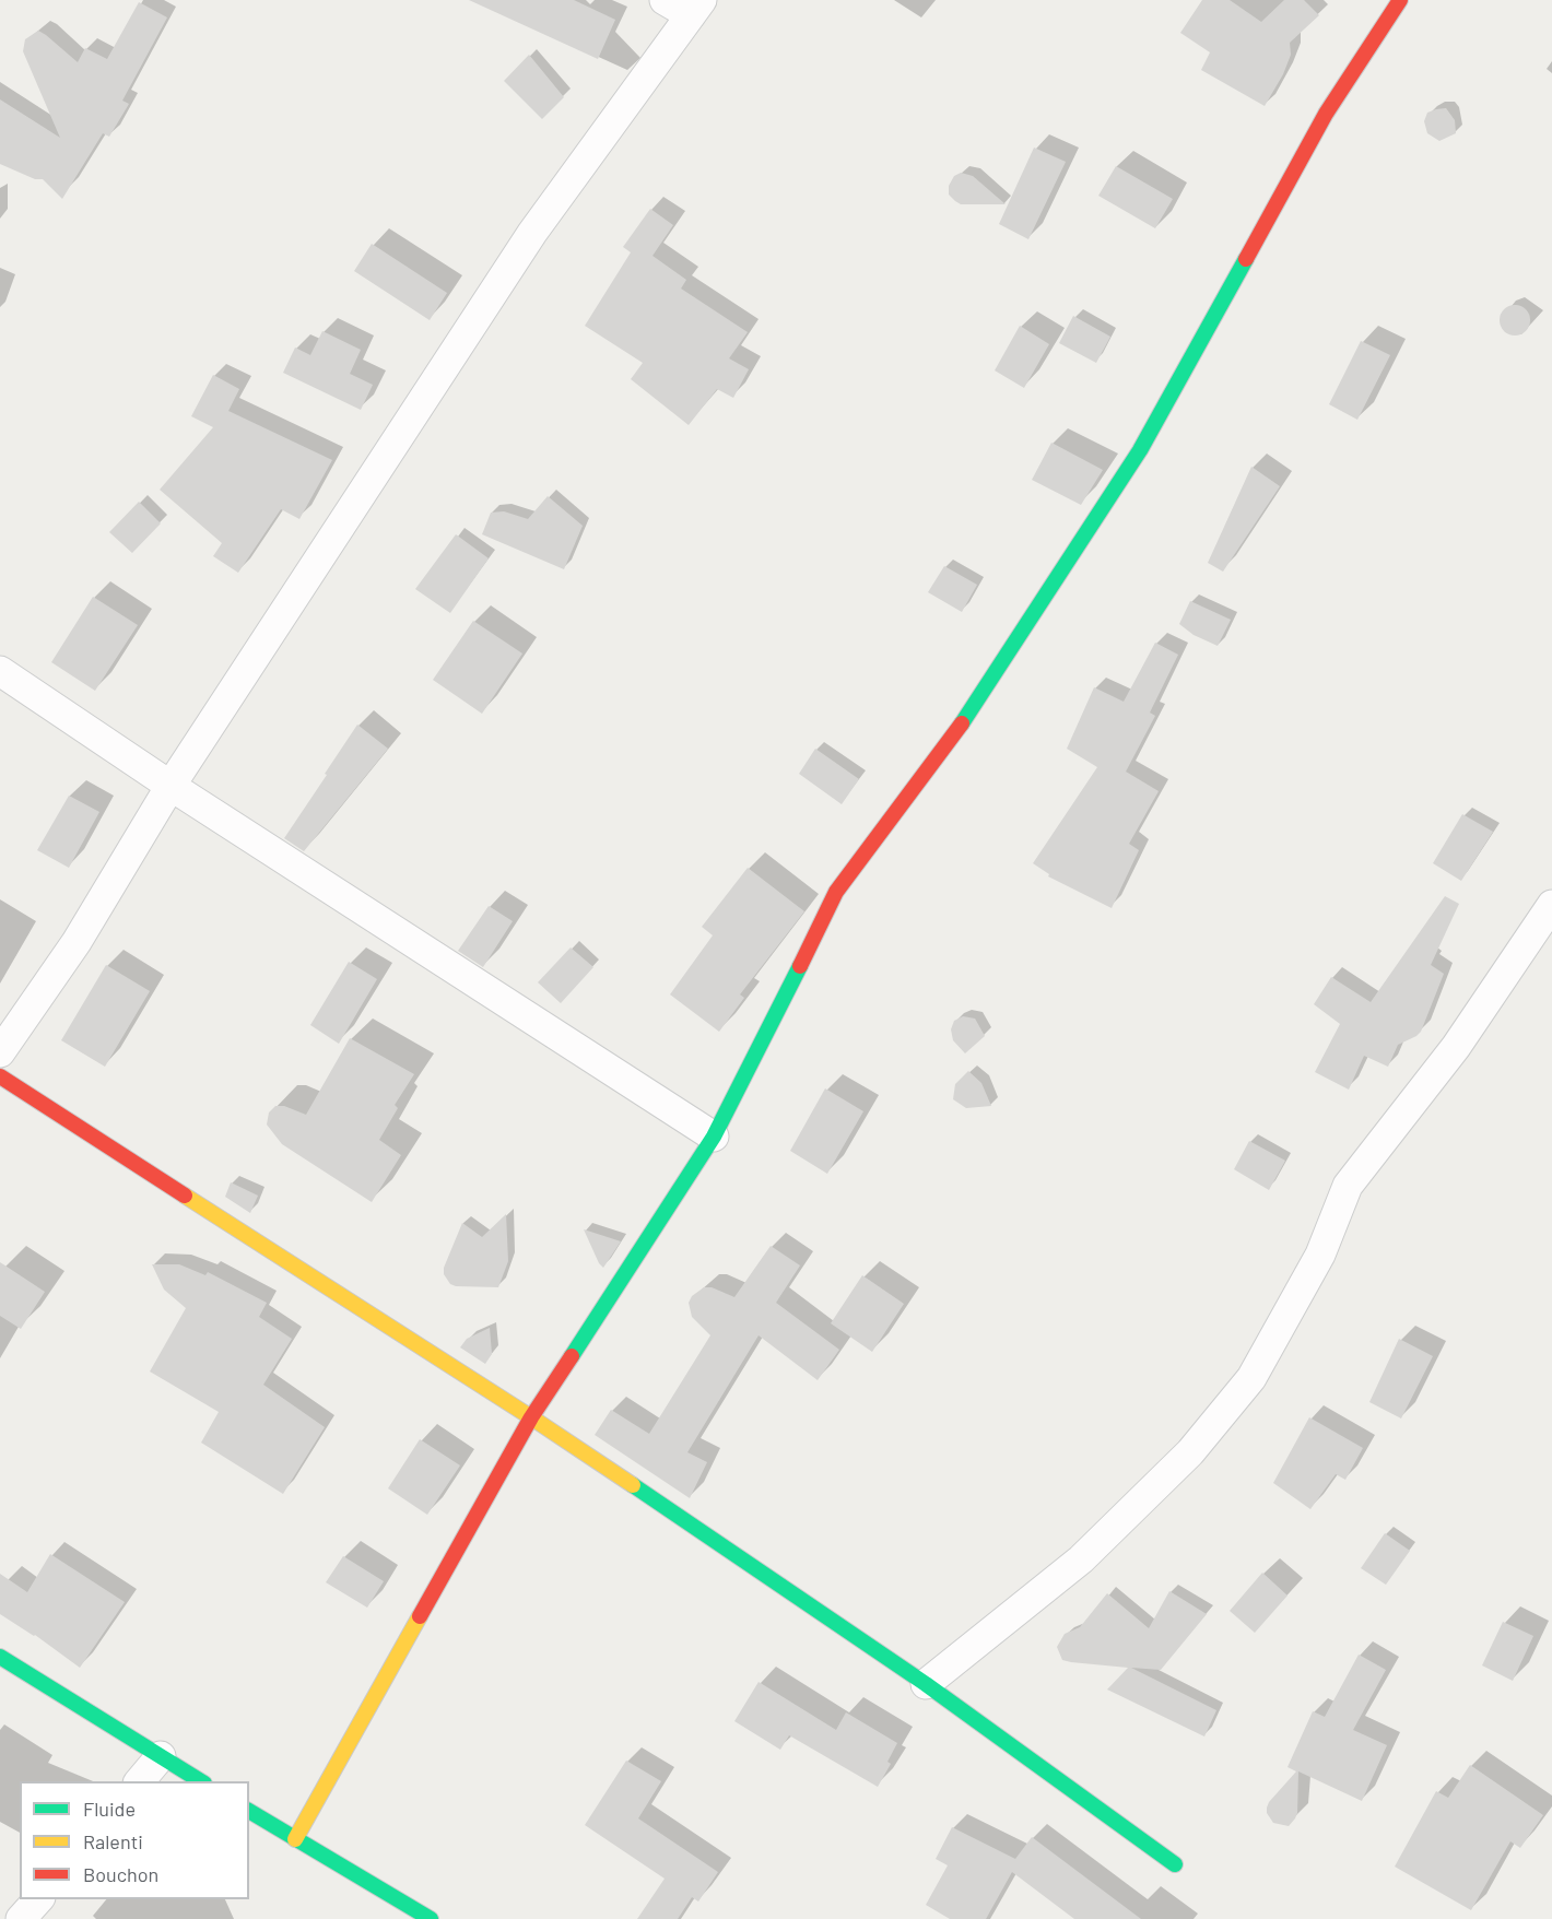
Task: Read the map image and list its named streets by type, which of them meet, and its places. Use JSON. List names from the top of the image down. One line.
{"legend":["Fluide","Ralenti","Bouchon"]}
